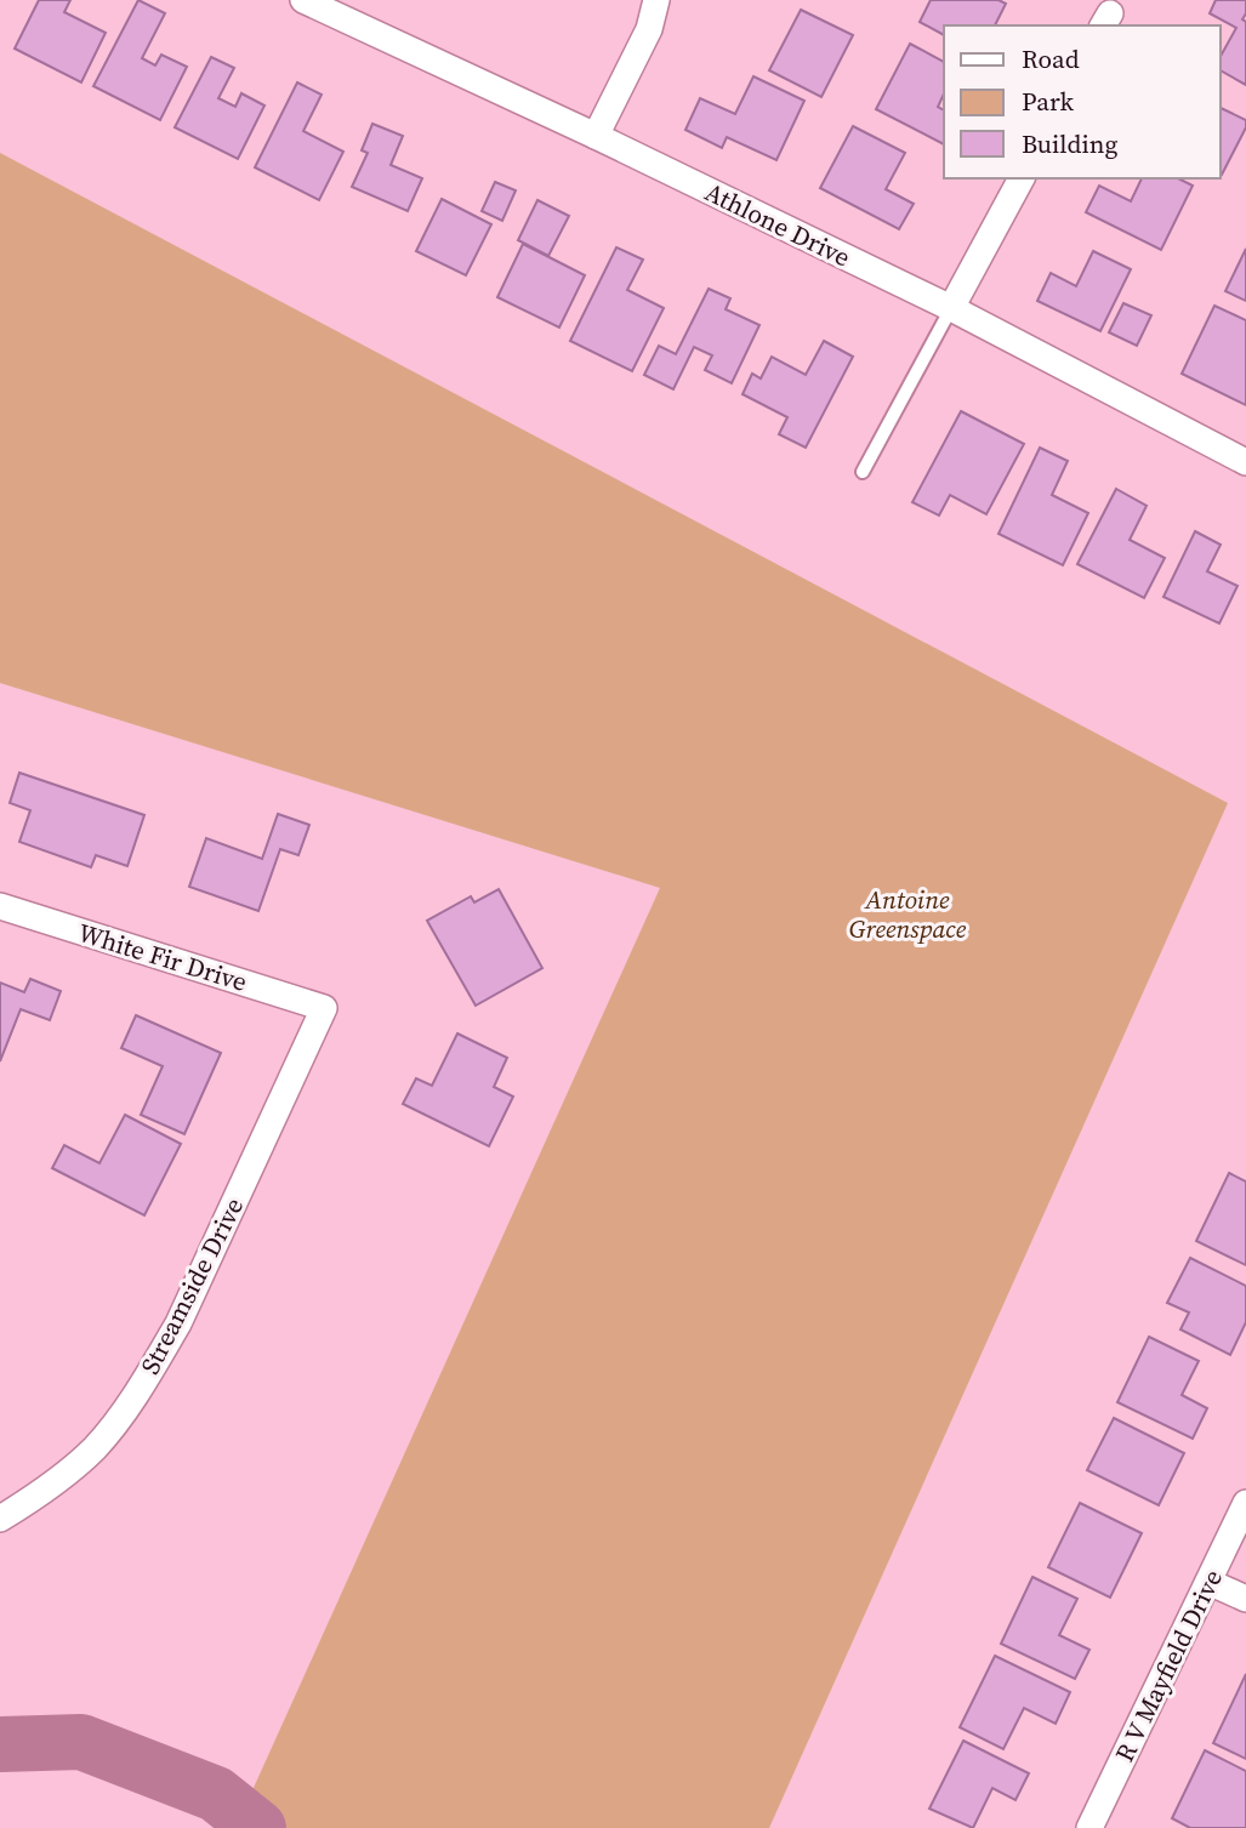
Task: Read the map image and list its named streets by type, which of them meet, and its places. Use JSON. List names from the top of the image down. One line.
{"streets":{"street":["Athlone Drive","White Fir Drive","Streamside Drive","R V Mayfield Drive"]},"crossings":[["White Fir Drive","Streamside Drive"]],"parks":["Antoine Greenspace"],"legend":["Road","Park","Building"]}
